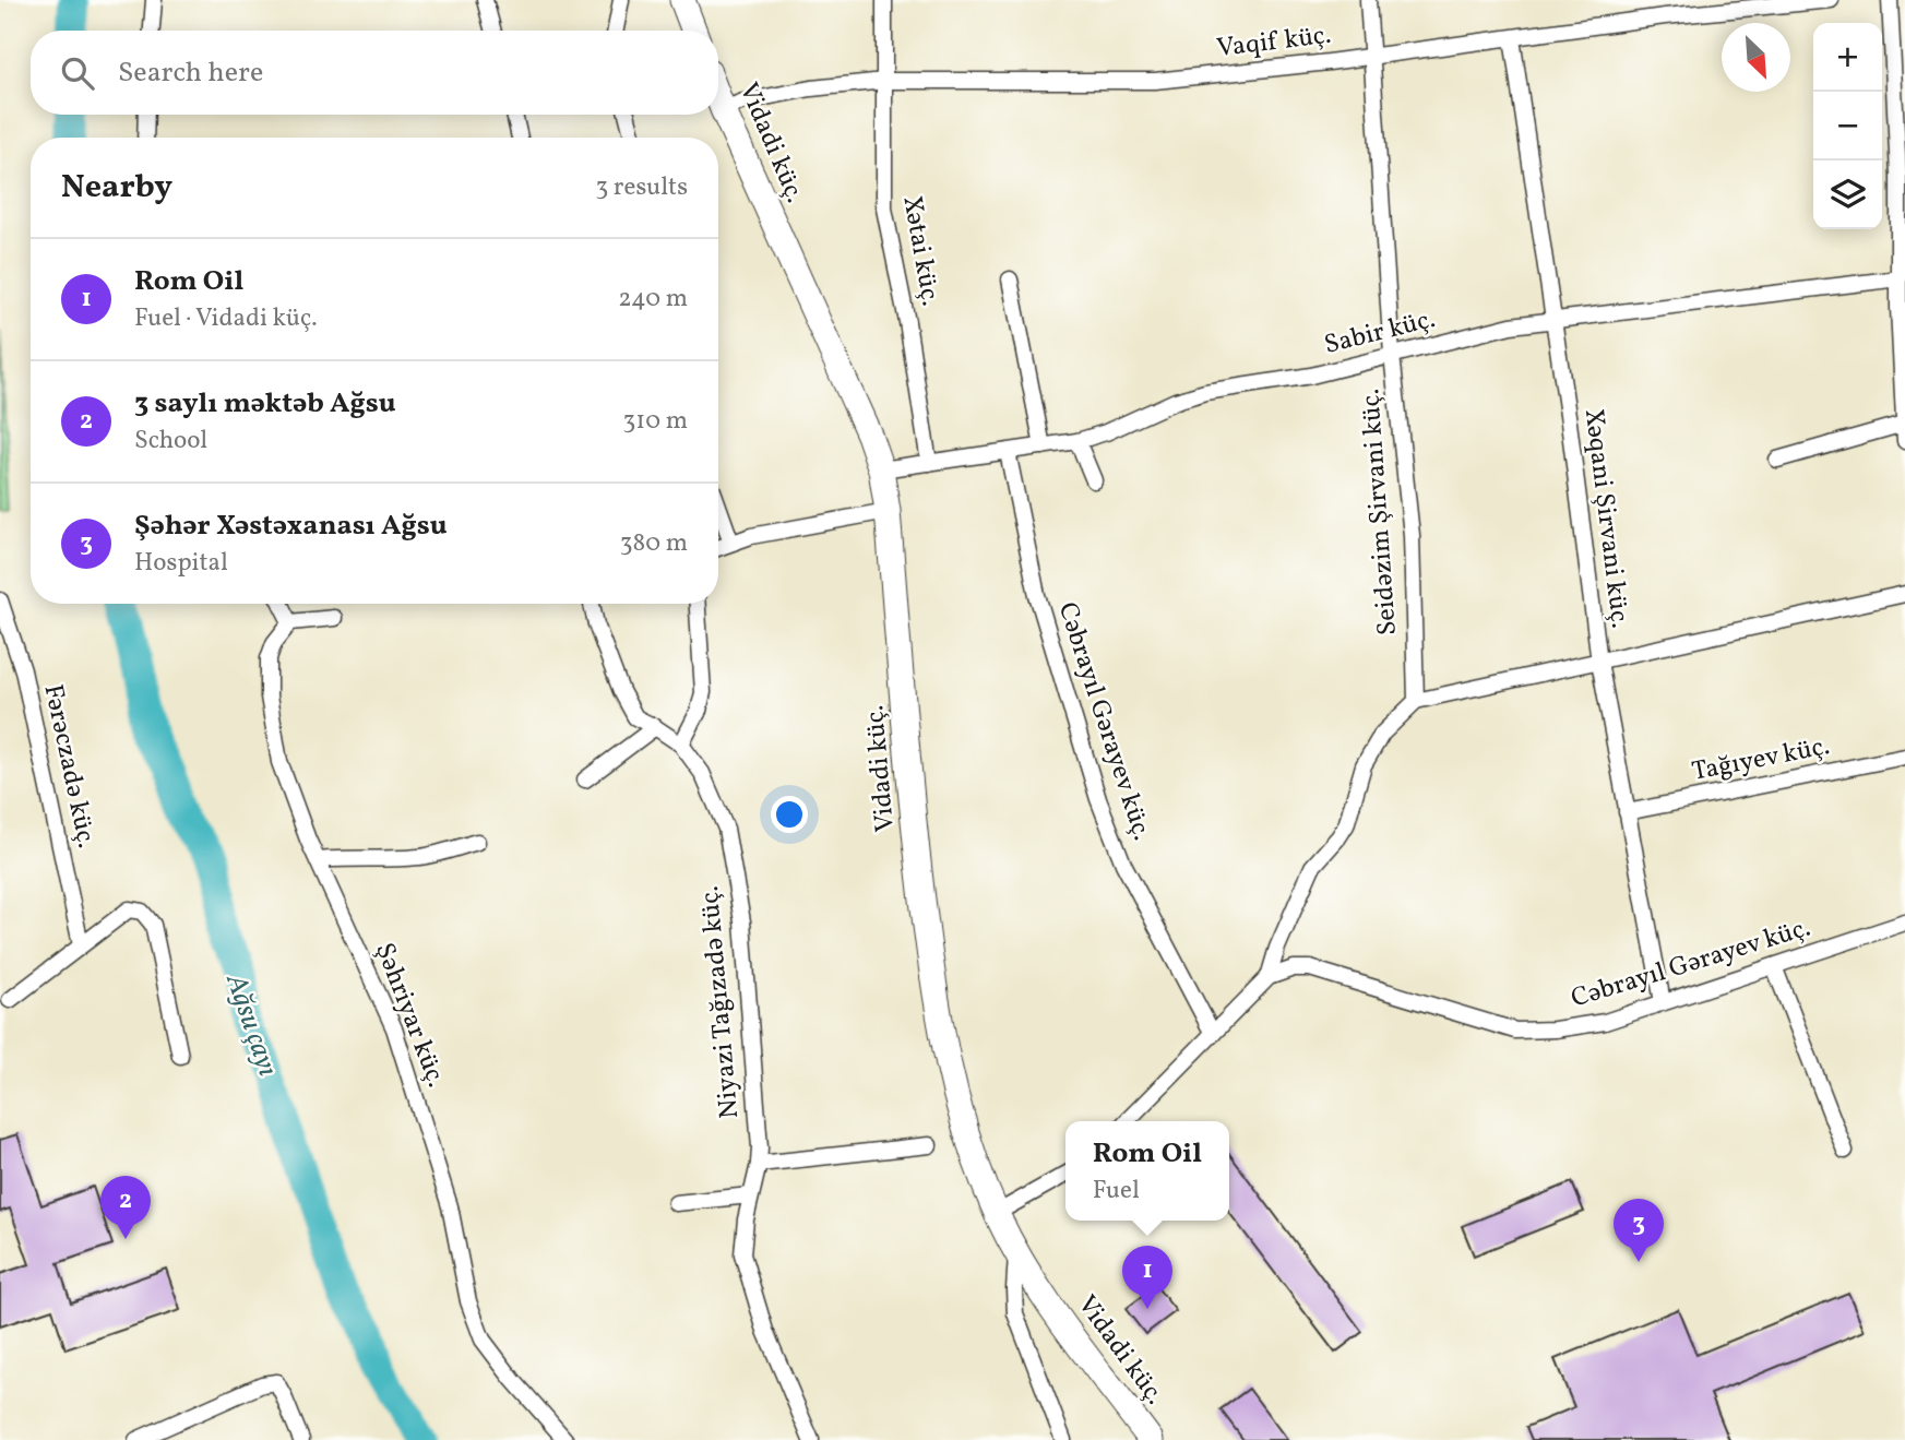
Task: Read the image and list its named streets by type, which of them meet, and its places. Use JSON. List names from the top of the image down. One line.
{"streets":{"main road":["Vidadi küç."],"street":["Vaqif küç.","Xətai küç.","Sabir küç.","Seidəzim Şirvani küç.","Xəqani Şirvani küç.","Cəbrayıl Gərayev küç.","Tağıyev küç.","Fərəczadə küç.","Niyazi Tağızadə küç.","Şəhriyar küç."]},"crossings":[["Vaqif küç.","Vidadi küç."],["Vaqif küç.","Xətai küç."],["Vaqif küç.","Seidəzim Şirvani küç."],["Vaqif küç.","Xəqani Şirvani küç."],["Vidadi küç.","Sabir küç."],["Xətai küç.","Sabir küç."],["Sabir küç.","Seidəzim Şirvani küç."],["Sabir küç.","Xəqani Şirvani küç."],["Sabir küç.","Cəbrayıl Gərayev küç."],["Xəqani Şirvani küç.","Cəbrayıl Gərayev küç."],["Xəqani Şirvani küç.","Tağıyev küç."]],"water":["Ağsu çayı"],"north":"bottom right","page":{"map_buttons":["+","−"],"search":"Search here","heading":["Nearby","3 results"],"list":[{"mark":"1","name":"Rom Oil","note":"Fuel · Vidadi küç.","value":"240 m"},{"mark":"2","name":"3 saylı məktəb Ağsu","note":"School","value":"310 m"},{"mark":"3","name":"Şəhər Xəstəxanası Ağsu","note":"Hospital","value":"380 m"}],"popup":["Rom Oil","Fuel"],"pins":["2","3","1"]}}
